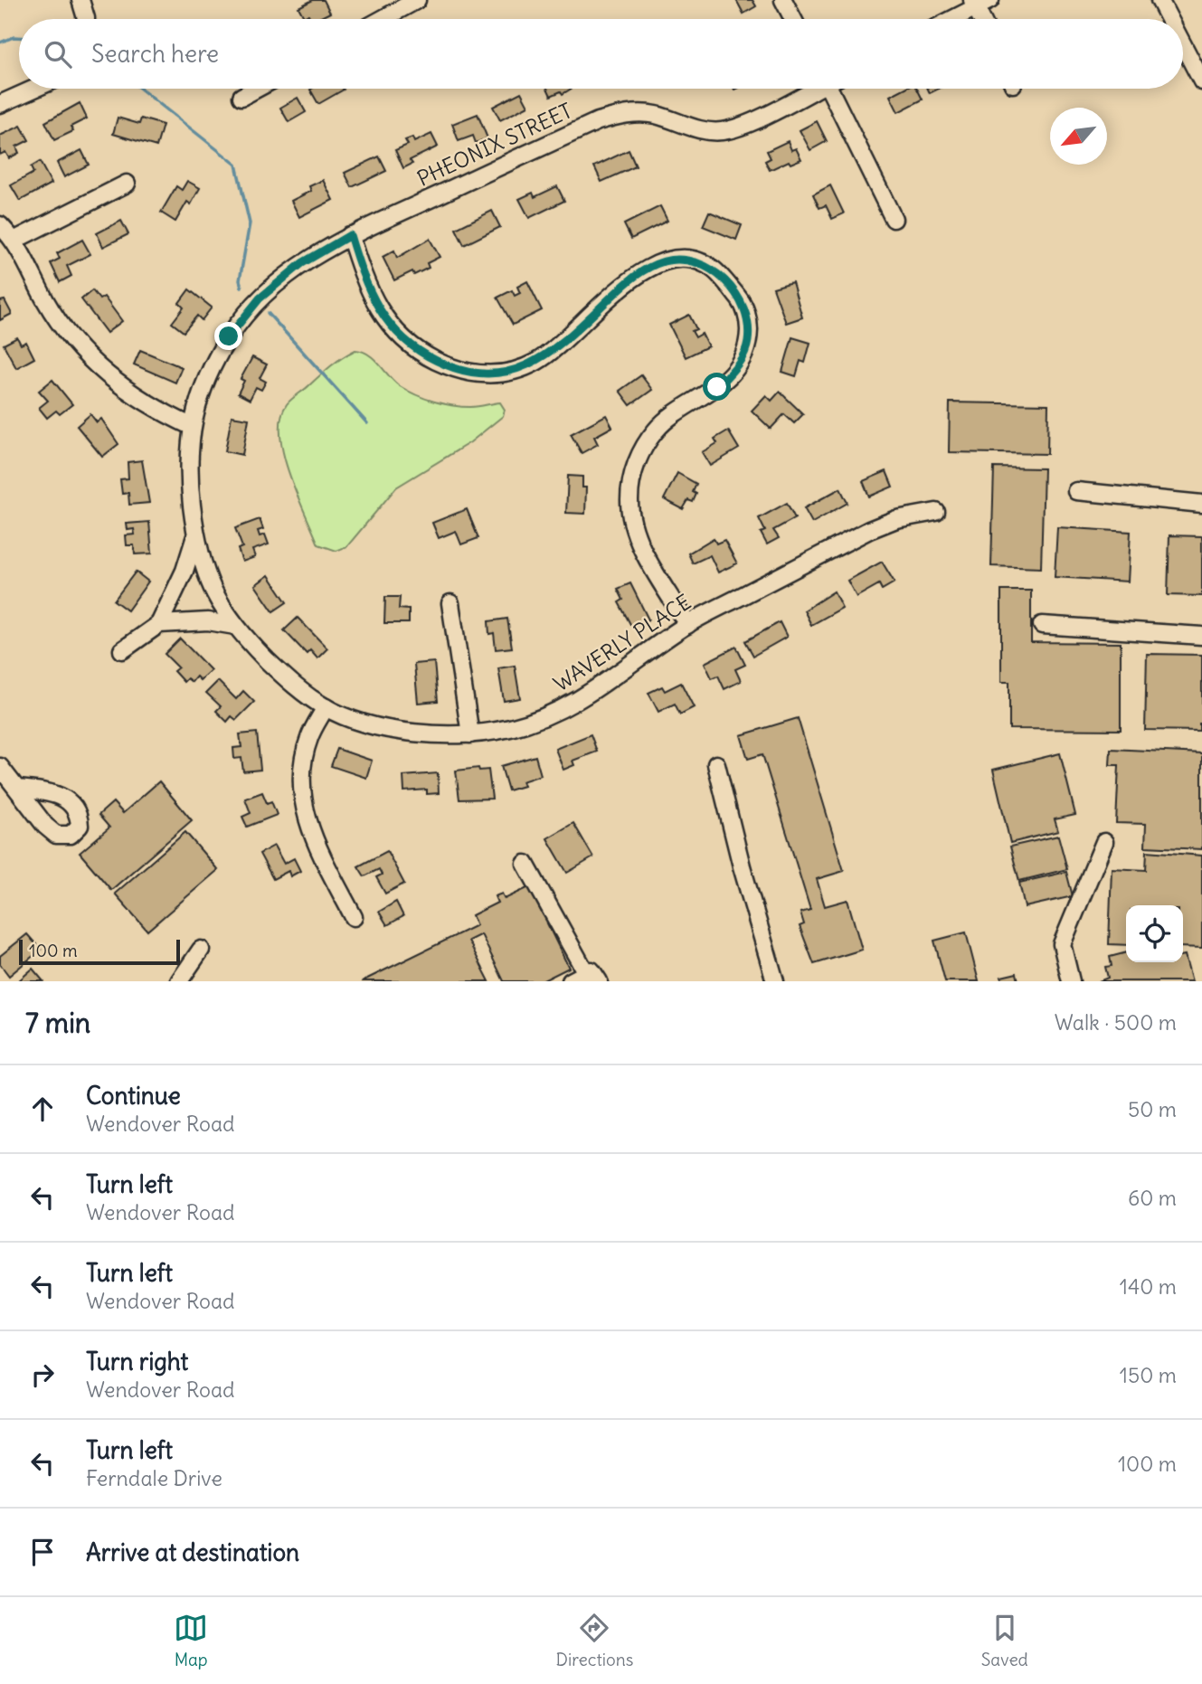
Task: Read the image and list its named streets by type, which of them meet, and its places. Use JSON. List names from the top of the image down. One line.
{"streets":{"street":["PHEONIX STREET","WAVERLY PLACE"]},"crossings":[["PHEONIX STREET","WAVERLY PLACE"]],"scale_bar":"100 m","north":"bottom left","page":{"search":"Search here","scale":"100 m","heading":["7 min","Walk · 500 m"],"list":[["Continue","Wendover Road","50 m"],["Turn left","Wendover Road","60 m"],["Turn left","Wendover Road","140 m"],["Turn right","Wendover Road","150 m"],["Turn left","Ferndale Drive","100 m"],"Arrive at destination"],"nav":["Map","Directions","Saved"]}}
